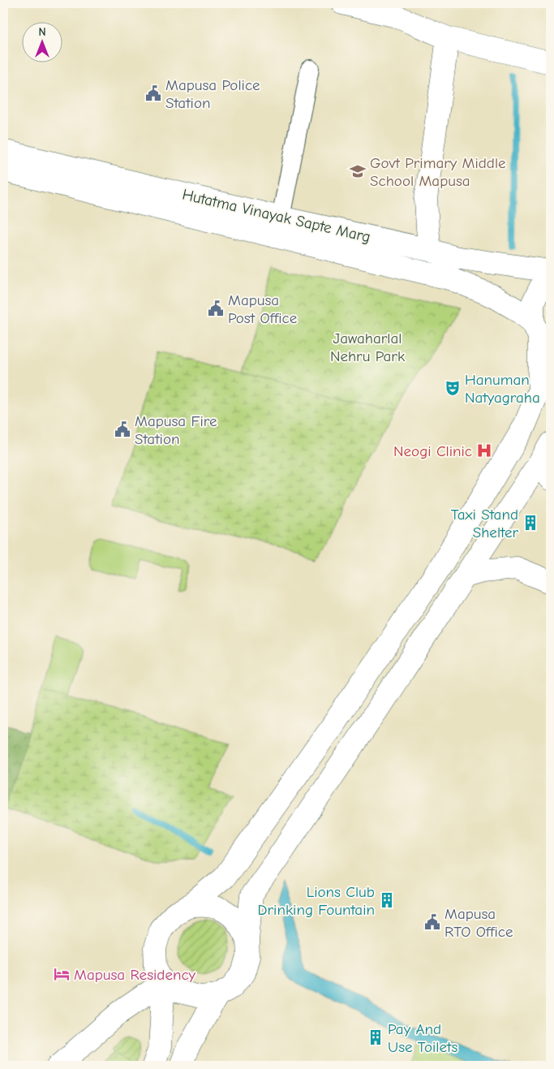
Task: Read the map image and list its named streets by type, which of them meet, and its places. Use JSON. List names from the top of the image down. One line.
{"streets":{"main road":["Hutatma Vinayak Sapte Marg"]},"parks":["Jawaharlal Nehru Park"],"places":{"public building":["Mapusa Police Station","Mapusa Post Office","Mapusa Fire Station","Mapusa RTO Office"],"school or university":["Govt Primary Middle School Mapusa"],"theatre":["Hanuman Natyagraha"],"hospital":["Neogi Clinic"],"building":["Taxi Stand Shelter","Lions Club Drinking Fountain","Pay And Use Toilets"],"hotel":["Mapusa Residency"]},"north":"top"}
